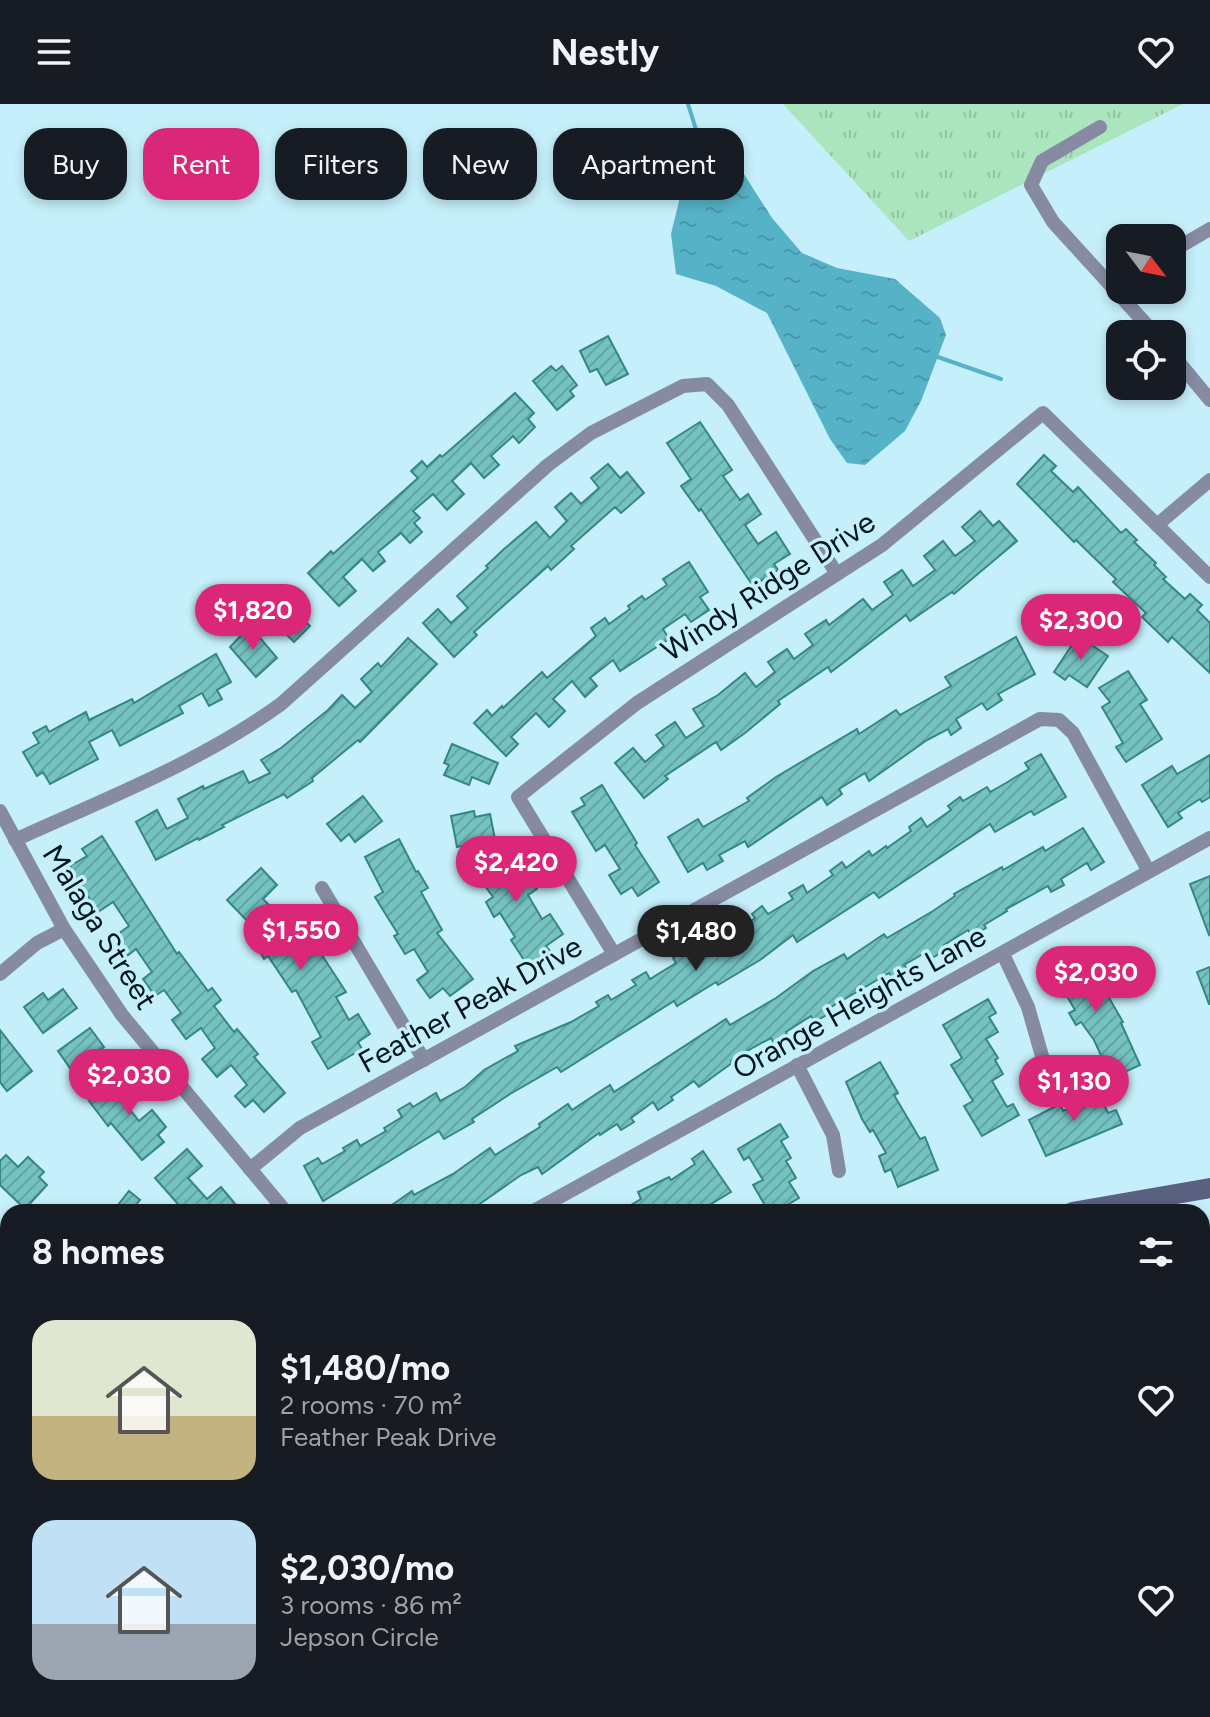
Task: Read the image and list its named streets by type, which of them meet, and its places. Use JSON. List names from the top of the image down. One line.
{"streets":{"street":["Windy Ridge Drive","Malaga Street","Orange Heights Lane","Feather Peak Drive"]},"crossings":[["Windy Ridge Drive","Feather Peak Drive"],["Malaga Street","Feather Peak Drive"],["Orange Heights Lane","Feather Peak Drive"]],"north":"bottom right","page":{"header":"Nestly","chip":["Buy","Rent","Filters","New","Apartment"],"price":["$1,820","$2,300","$2,420","$1,550","$1,480","$2,030","$2,030","$1,130"],"heading":"8 homes","list":[{"name":"$1,480/mo","note":"2 rooms · 70 m² · Feather Peak Drive"},{"name":"$2,030/mo","note":"3 rooms · 86 m² · Jepson Circle"}]}}
